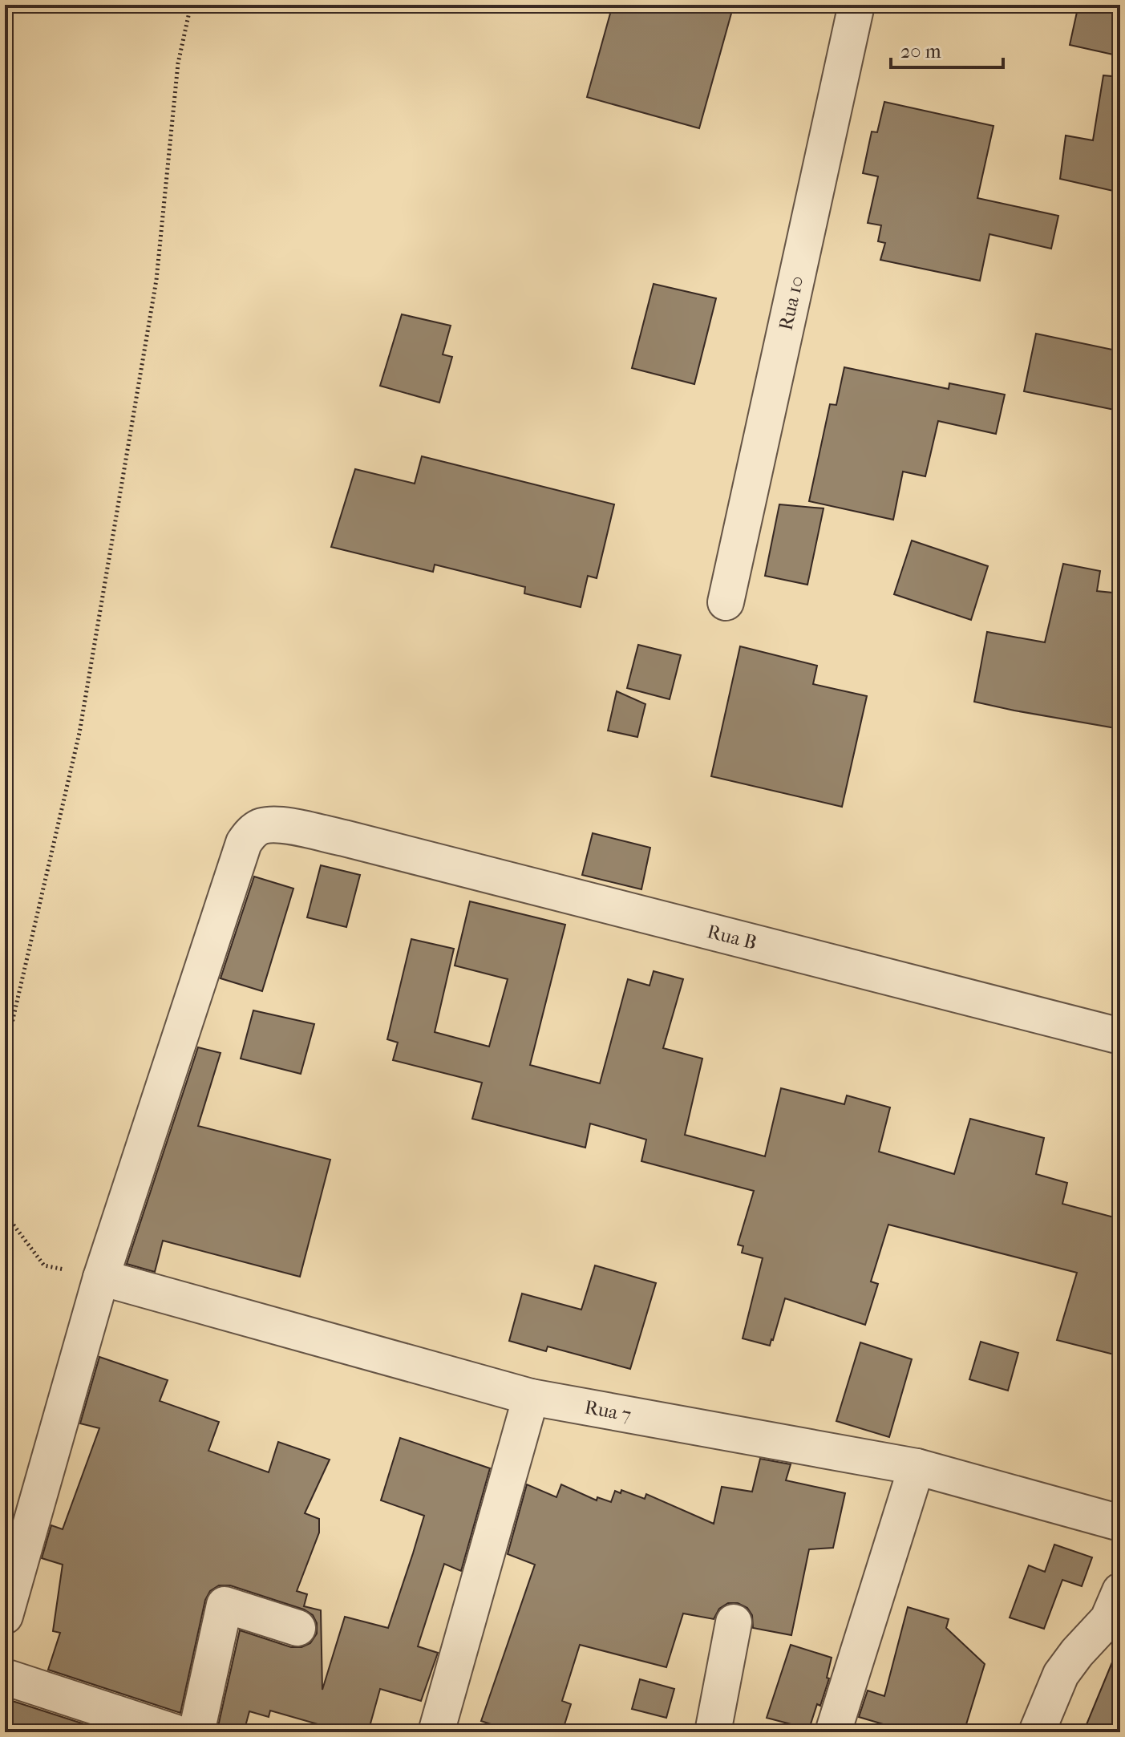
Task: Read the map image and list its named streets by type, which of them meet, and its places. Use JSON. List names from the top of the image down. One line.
{"streets":{"street":["Rua 10","Rua B","Rua 7"]},"crossings":[["Rua B","Rua 7"]],"scale_bar":"20 m"}
